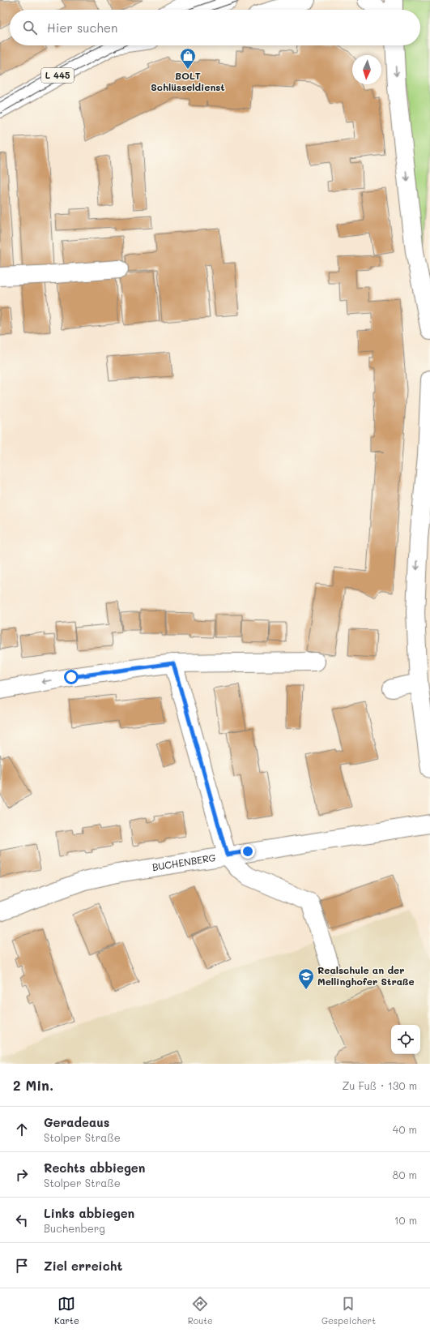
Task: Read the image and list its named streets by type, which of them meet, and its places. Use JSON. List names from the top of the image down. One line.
{"streets":{"main road":["L 445","BUCHENBERG"]},"places":{"shop":["BOLT Schlüsseldienst"],"school or university":["Realschule an der Mellinghofer Straße"]},"north":"bottom","page":{"search":"Hier suchen","heading":["2 Min.","Zu Fuß · 130 m"],"list":[["Geradeaus","Stolper Straße","40 m"],["Rechts abbiegen","Stolper Straße","80 m"],["Links abbiegen","Buchenberg","10 m"],"Ziel erreicht"],"nav":["Karte","Route","Gespeichert"]}}
